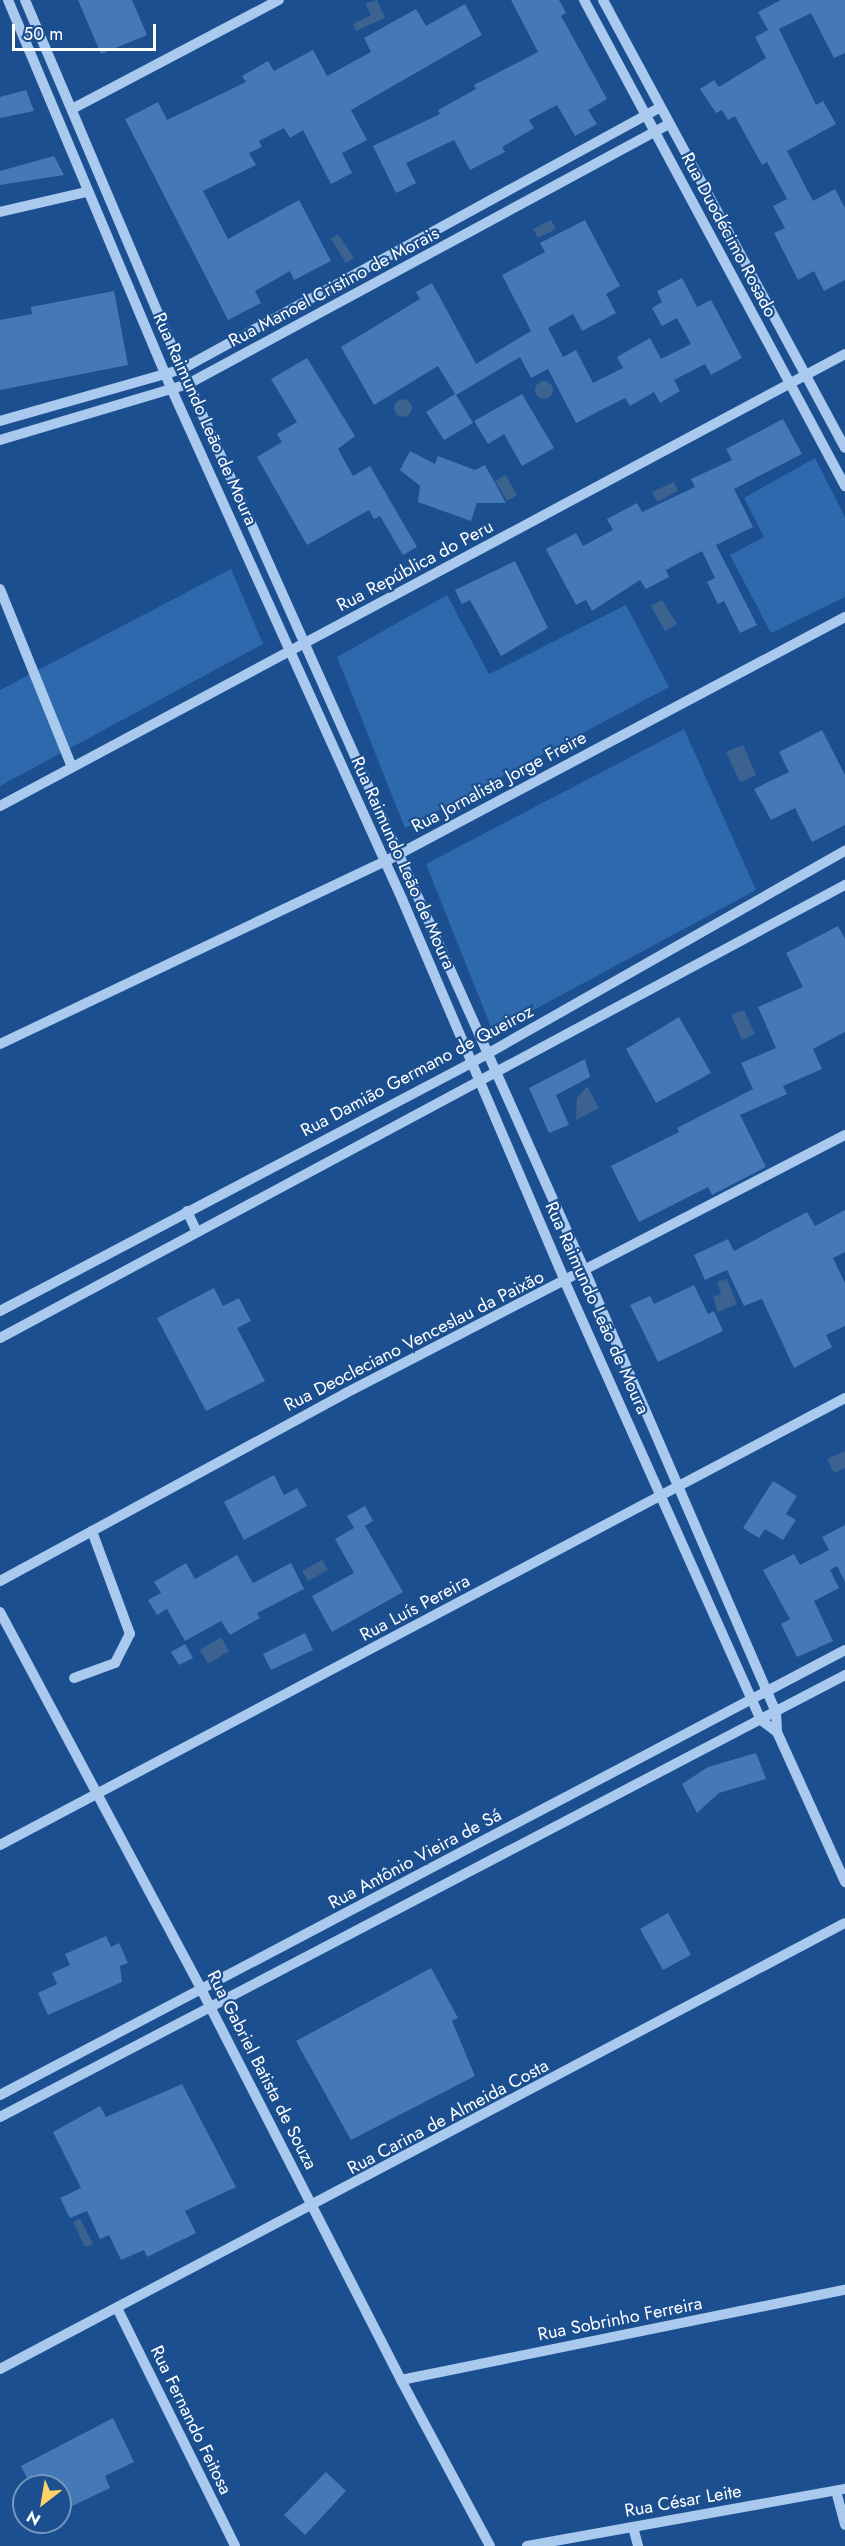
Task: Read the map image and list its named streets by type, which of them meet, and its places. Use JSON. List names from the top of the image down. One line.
{"streets":{"street":["Rua Duodécimo Rosado","Rua Manoel Cristino de Morais","Rua Raimundo Leão de Moura","Rua República do Peru","Rua Jornalista Jorge Freire","Rua Damião Germano de Queiroz","Rua Deocleciano Venceslau da Paixão","Rua Luís Pereira","Rua Antônio Vieira de Sá","Rua Gabriel Batista de Souza","Rua Carina de Almeida Costa","Rua Sobrinho Ferreira","Rua Fernando Feitosa","Rua César Leite"]},"crossings":[["Rua Duodécimo Rosado","Rua Manoel Cristino de Morais"],["Rua Duodécimo Rosado","Rua República do Peru"],["Rua Manoel Cristino de Morais","Rua Raimundo Leão de Moura"],["Rua Raimundo Leão de Moura","Rua República do Peru"],["Rua Raimundo Leão de Moura","Rua Jornalista Jorge Freire"],["Rua Raimundo Leão de Moura","Rua Damião Germano de Queiroz"],["Rua Raimundo Leão de Moura","Rua Deocleciano Venceslau da Paixão"],["Rua Raimundo Leão de Moura","Rua Luís Pereira"],["Rua Raimundo Leão de Moura","Rua Antônio Vieira de Sá"],["Rua Luís Pereira","Rua Gabriel Batista de Souza"],["Rua Antônio Vieira de Sá","Rua Gabriel Batista de Souza"],["Rua Gabriel Batista de Souza","Rua Carina de Almeida Costa"],["Rua Gabriel Batista de Souza","Rua Sobrinho Ferreira"],["Rua Carina de Almeida Costa","Rua Fernando Feitosa"]],"scale_bar":"50 m","north":"bottom left"}
